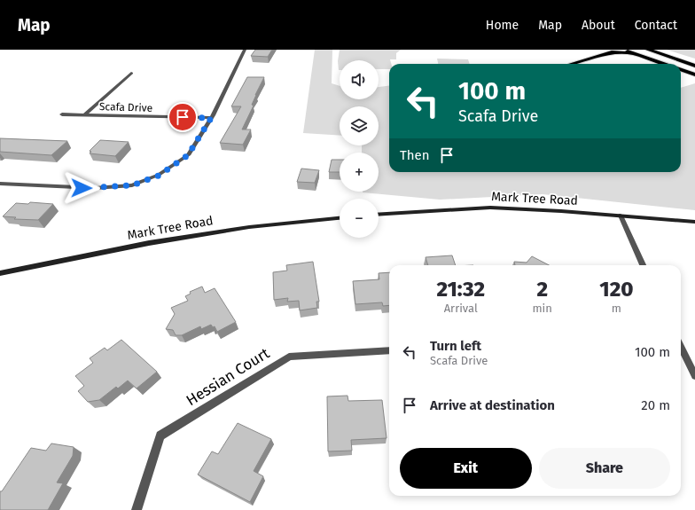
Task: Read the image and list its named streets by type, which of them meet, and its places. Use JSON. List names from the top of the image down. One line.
{"streets":{"main road":["Mark Tree Road"],"street":["Scafa Drive","Hessian Court"]},"page":{"header":"Map","nav":["Home","Map","About","Contact"],"map_buttons":["+","−"],"turn":["100 m","Scafa Drive"],"then":"Then","eta":["21:32","Arrival","2","min","120","m"],"list":[{"name":"Turn left","note":"Scafa Drive","value":"100 m"},{"name":"Arrive at destination","value":"20 m"}],"buttons":["Exit","Share"]}}
